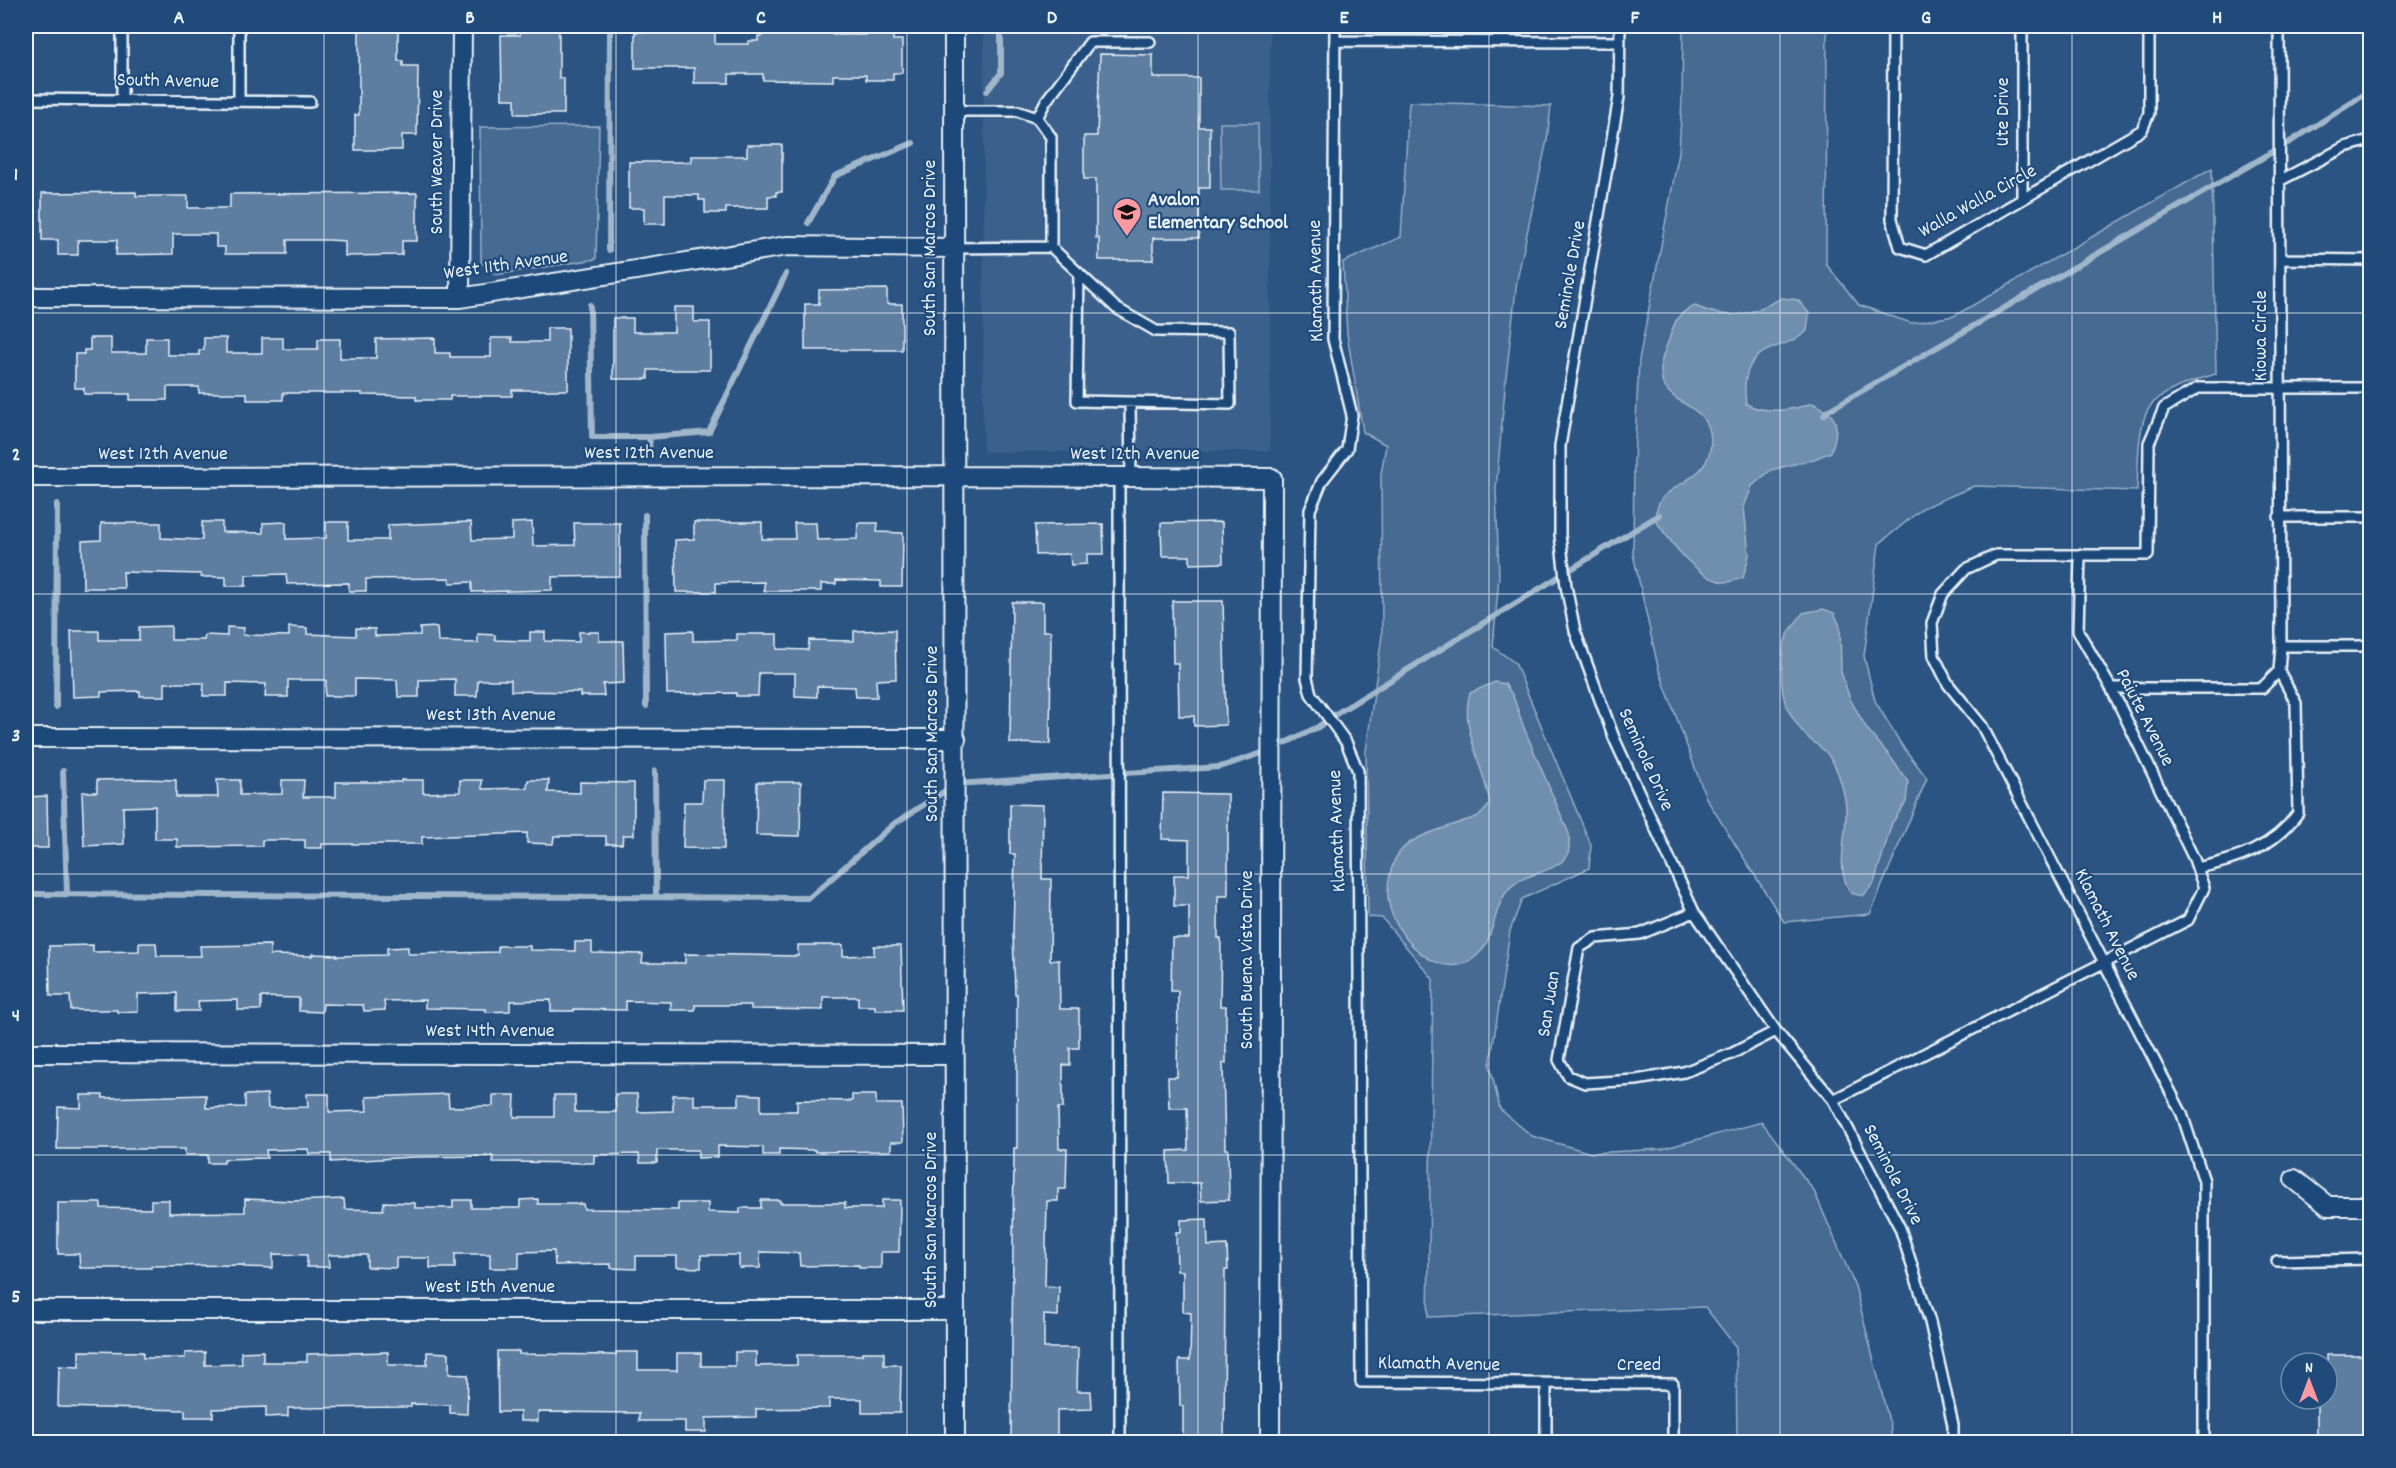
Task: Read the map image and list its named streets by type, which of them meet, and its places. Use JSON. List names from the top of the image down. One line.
{"streets":{"street":["South Weaver Drive","South San Marcos Drive","West 11th Avenue","West 12th Avenue","West 13th Avenue","South Buena Vista Drive","West 14th Avenue","West 15th Avenue"],"lane":["South Avenue","Ute Drive","Walla Walla Circle","Seminole Drive","Klamath Avenue","Kiowa Circle","Paiute Avenue","San Juan","Creed"]},"crossings":[["Ute Drive","Walla Walla Circle"],["South Weaver Drive","West 11th Avenue"],["South San Marcos Drive","West 11th Avenue"],["South San Marcos Drive","West 12th Avenue"],["South San Marcos Drive","West 13th Avenue"],["South San Marcos Drive","West 14th Avenue"],["South San Marcos Drive","West 15th Avenue"],["Seminole Drive","Paiute Avenue"],["Seminole Drive","San Juan"],["Klamath Avenue","Paiute Avenue"],["Klamath Avenue","Creed"],["West 12th Avenue","South Buena Vista Drive"]],"places":{"school or university":["Avalon Elementary School"]},"north":"top","grid":{"columns":["A","B","C","D","E","F","G","H"],"rows":["1","2","3","4","5"]}}
